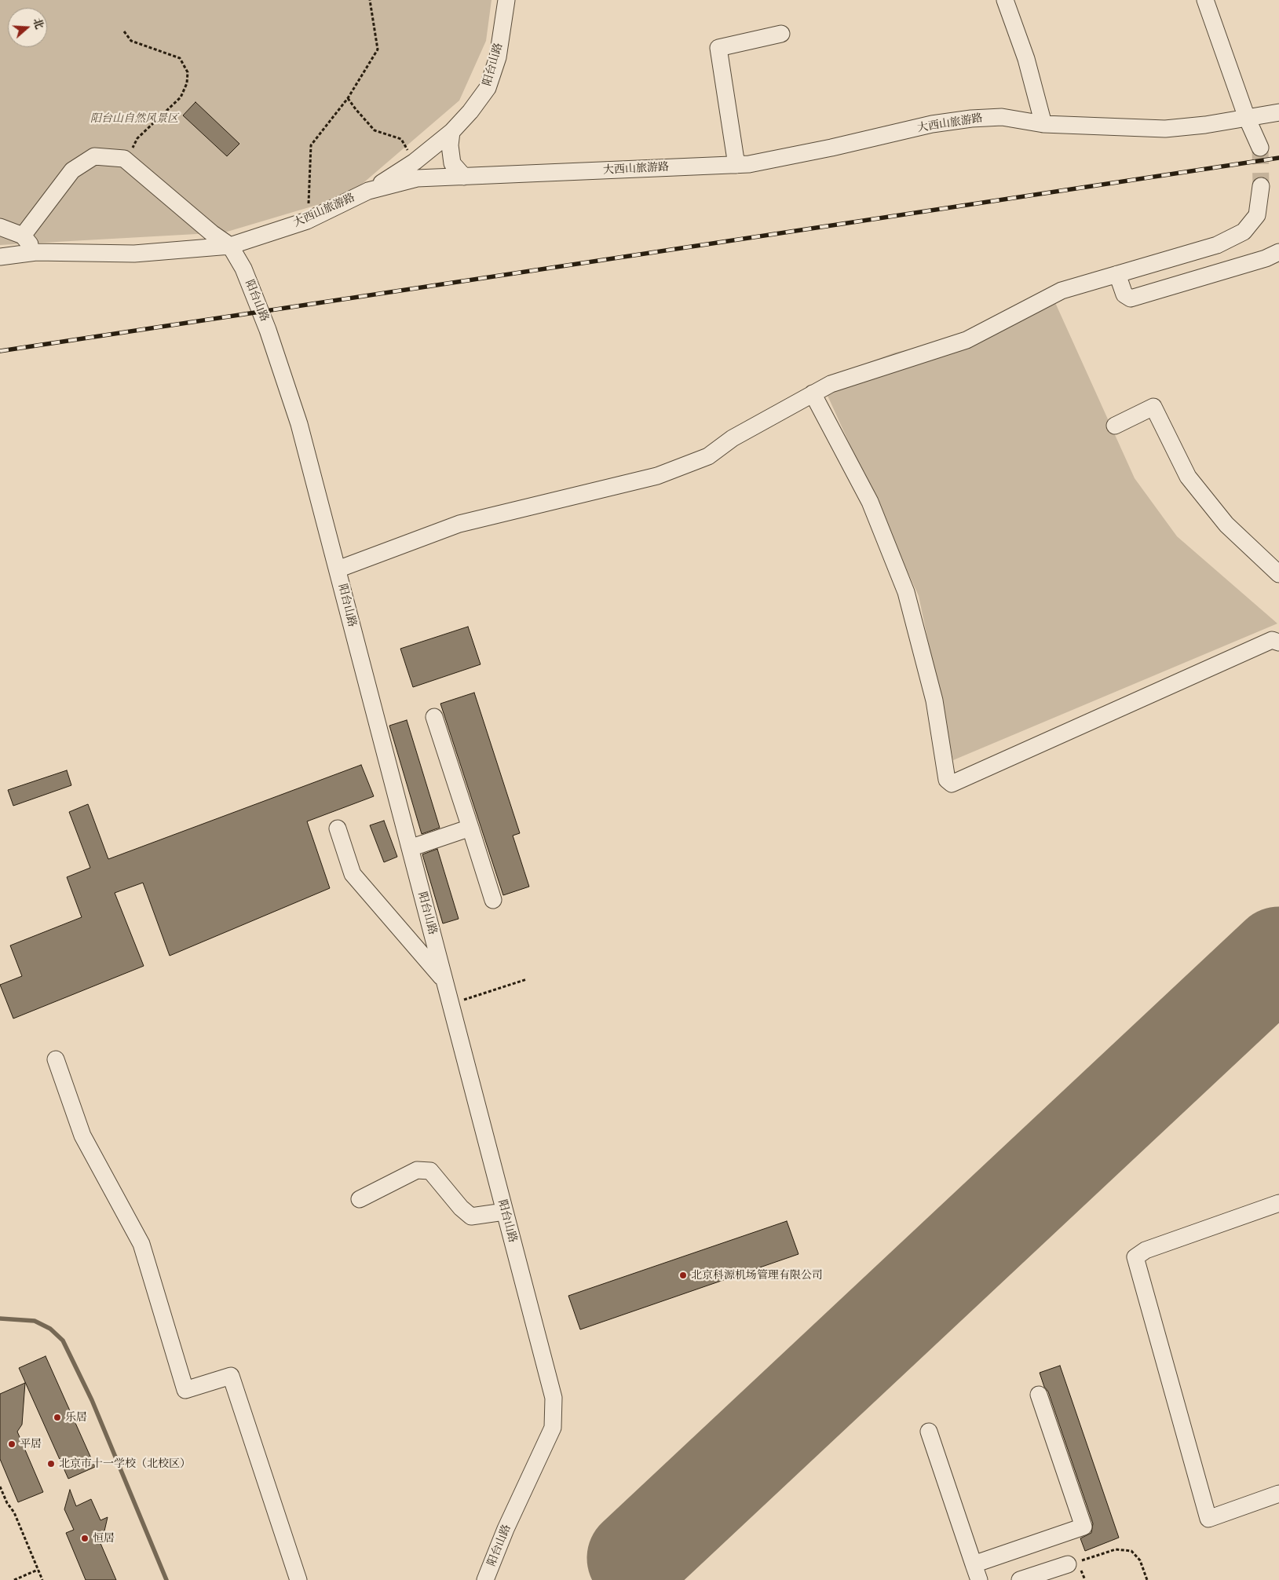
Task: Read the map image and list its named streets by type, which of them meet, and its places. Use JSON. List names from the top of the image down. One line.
{"streets":{"street":["阳台山路","大西山旅游路"]},"crossings":[["阳台山路","大西山旅游路"]],"parks":["阳台山自然风景区"],"places":["北京科源机场管理有限公司","乐居","平居","北京市十一学校（北校区）","恒居"],"north":"right"}
